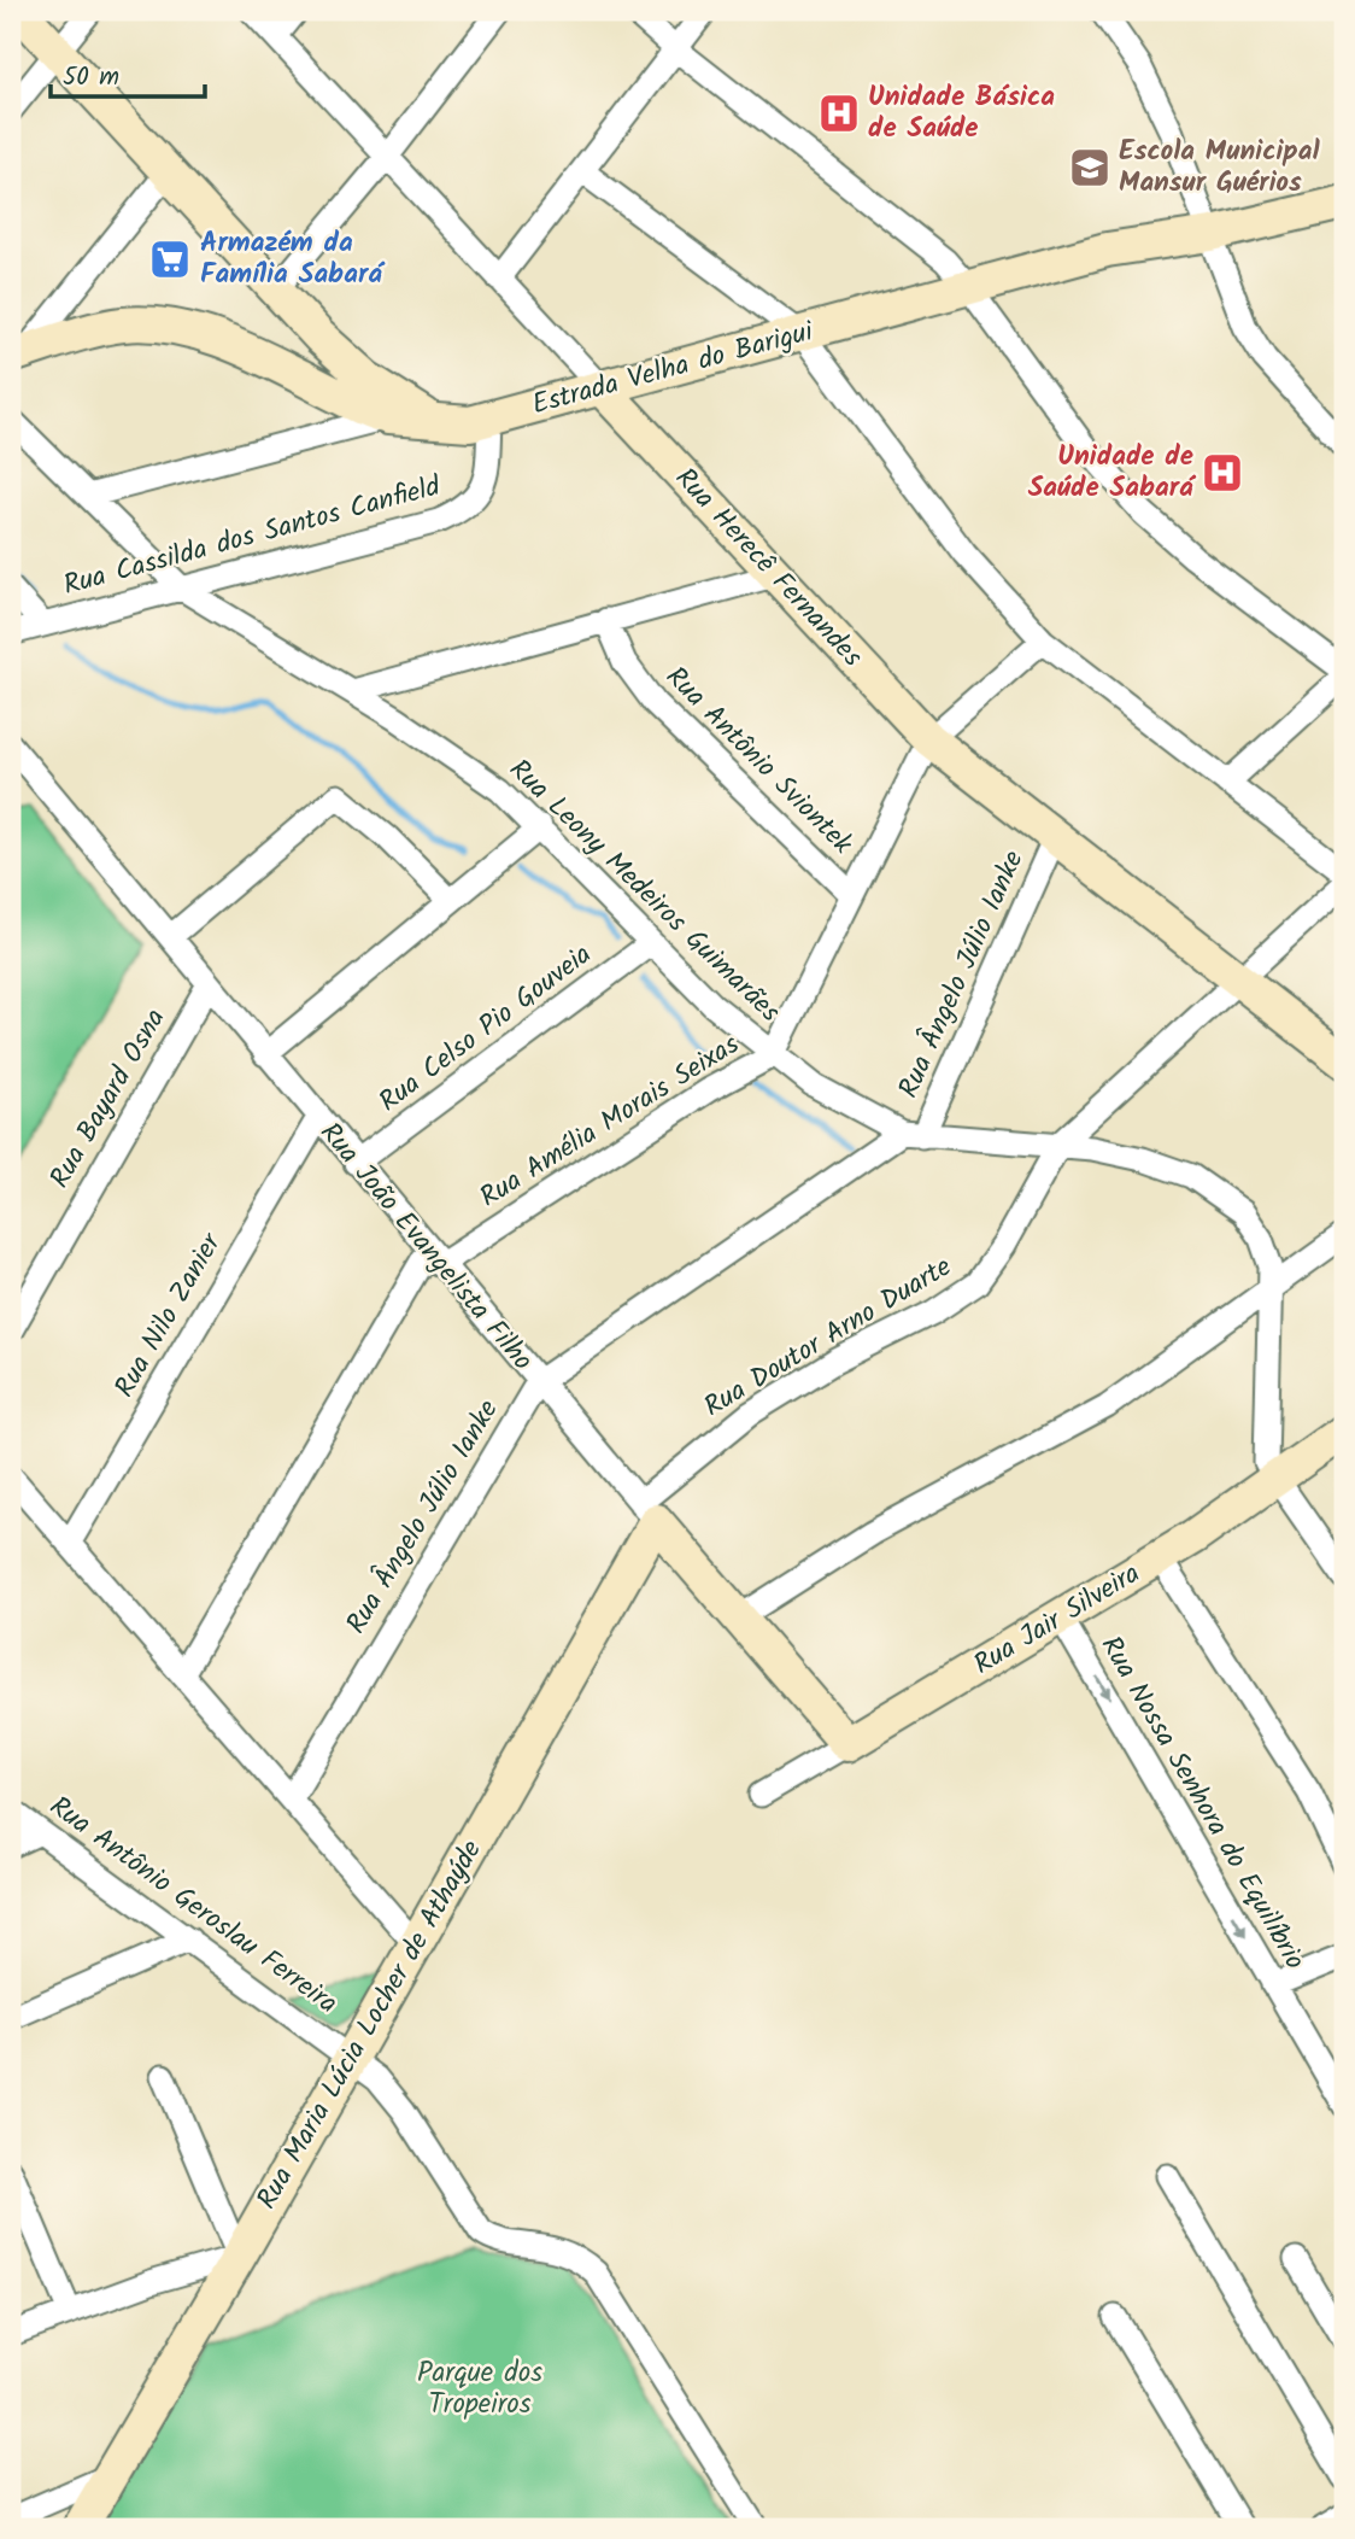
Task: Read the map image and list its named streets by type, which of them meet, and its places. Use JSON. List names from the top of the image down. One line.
{"streets":{"street":["Estrada Velha do Barigui","Rua Cassilda dos Santos Canfield","Rua Herecê Fernandes","Rua Antônio Sviontek","Rua Leony Medeiros Guimarães","Rua Ângelo Júlio Ianke","Rua Celso Pio Gouveia","Rua Bayard Osna","Rua Amélia Morais Seixas","Rua João Evangelista Filho","Rua Nilo Zanier","Rua Doutor Arno Duarte","Rua Jair Silveira","Rua Nossa Senhora do Equilíbrio","Rua Antônio Geroslau Ferreira","Rua Maria Lúcia Locher de Athaýde"]},"crossings":[["Estrada Velha do Barigui","Rua Cassilda dos Santos Canfield"],["Estrada Velha do Barigui","Rua Herecê Fernandes"],["Rua Cassilda dos Santos Canfield","Rua Leony Medeiros Guimarães"],["Rua Herecê Fernandes","Rua Ângelo Júlio Ianke"],["Rua Herecê Fernandes","Rua Amélia Morais Seixas"],["Rua Herecê Fernandes","Rua Doutor Arno Duarte"],["Rua Antônio Sviontek","Rua Amélia Morais Seixas"],["Rua Leony Medeiros Guimarães","Rua Ângelo Júlio Ianke"],["Rua Leony Medeiros Guimarães","Rua Celso Pio Gouveia"],["Rua Leony Medeiros Guimarães","Rua Amélia Morais Seixas"],["Rua Leony Medeiros Guimarães","Rua Doutor Arno Duarte"],["Rua Leony Medeiros Guimarães","Rua Jair Silveira"],["Rua Ângelo Júlio Ianke","Rua João Evangelista Filho"],["Rua Celso Pio Gouveia","Rua João Evangelista Filho"],["Rua Bayard Osna","Rua João Evangelista Filho"],["Rua Amélia Morais Seixas","Rua João Evangelista Filho"],["Rua João Evangelista Filho","Rua Nilo Zanier"],["Rua João Evangelista Filho","Rua Doutor Arno Duarte"],["Rua João Evangelista Filho","Rua Jair Silveira"],["Rua João Evangelista Filho","Rua Maria Lúcia Locher de Athaýde"],["Rua Doutor Arno Duarte","Rua Maria Lúcia Locher de Athaýde"],["Rua Jair Silveira","Rua Nossa Senhora do Equilíbrio"],["Rua Antônio Geroslau Ferreira","Rua Maria Lúcia Locher de Athaýde"]],"parks":["Parque dos Tropeiros"],"places":{"hospital":["Unidade Básica de Saúde","Unidade de Saúde Sabará"],"school or university":["Escola Municipal Mansur Guérios"],"supermarket":["Armazém da Família Sabará"]},"scale_bar":"50 m"}
